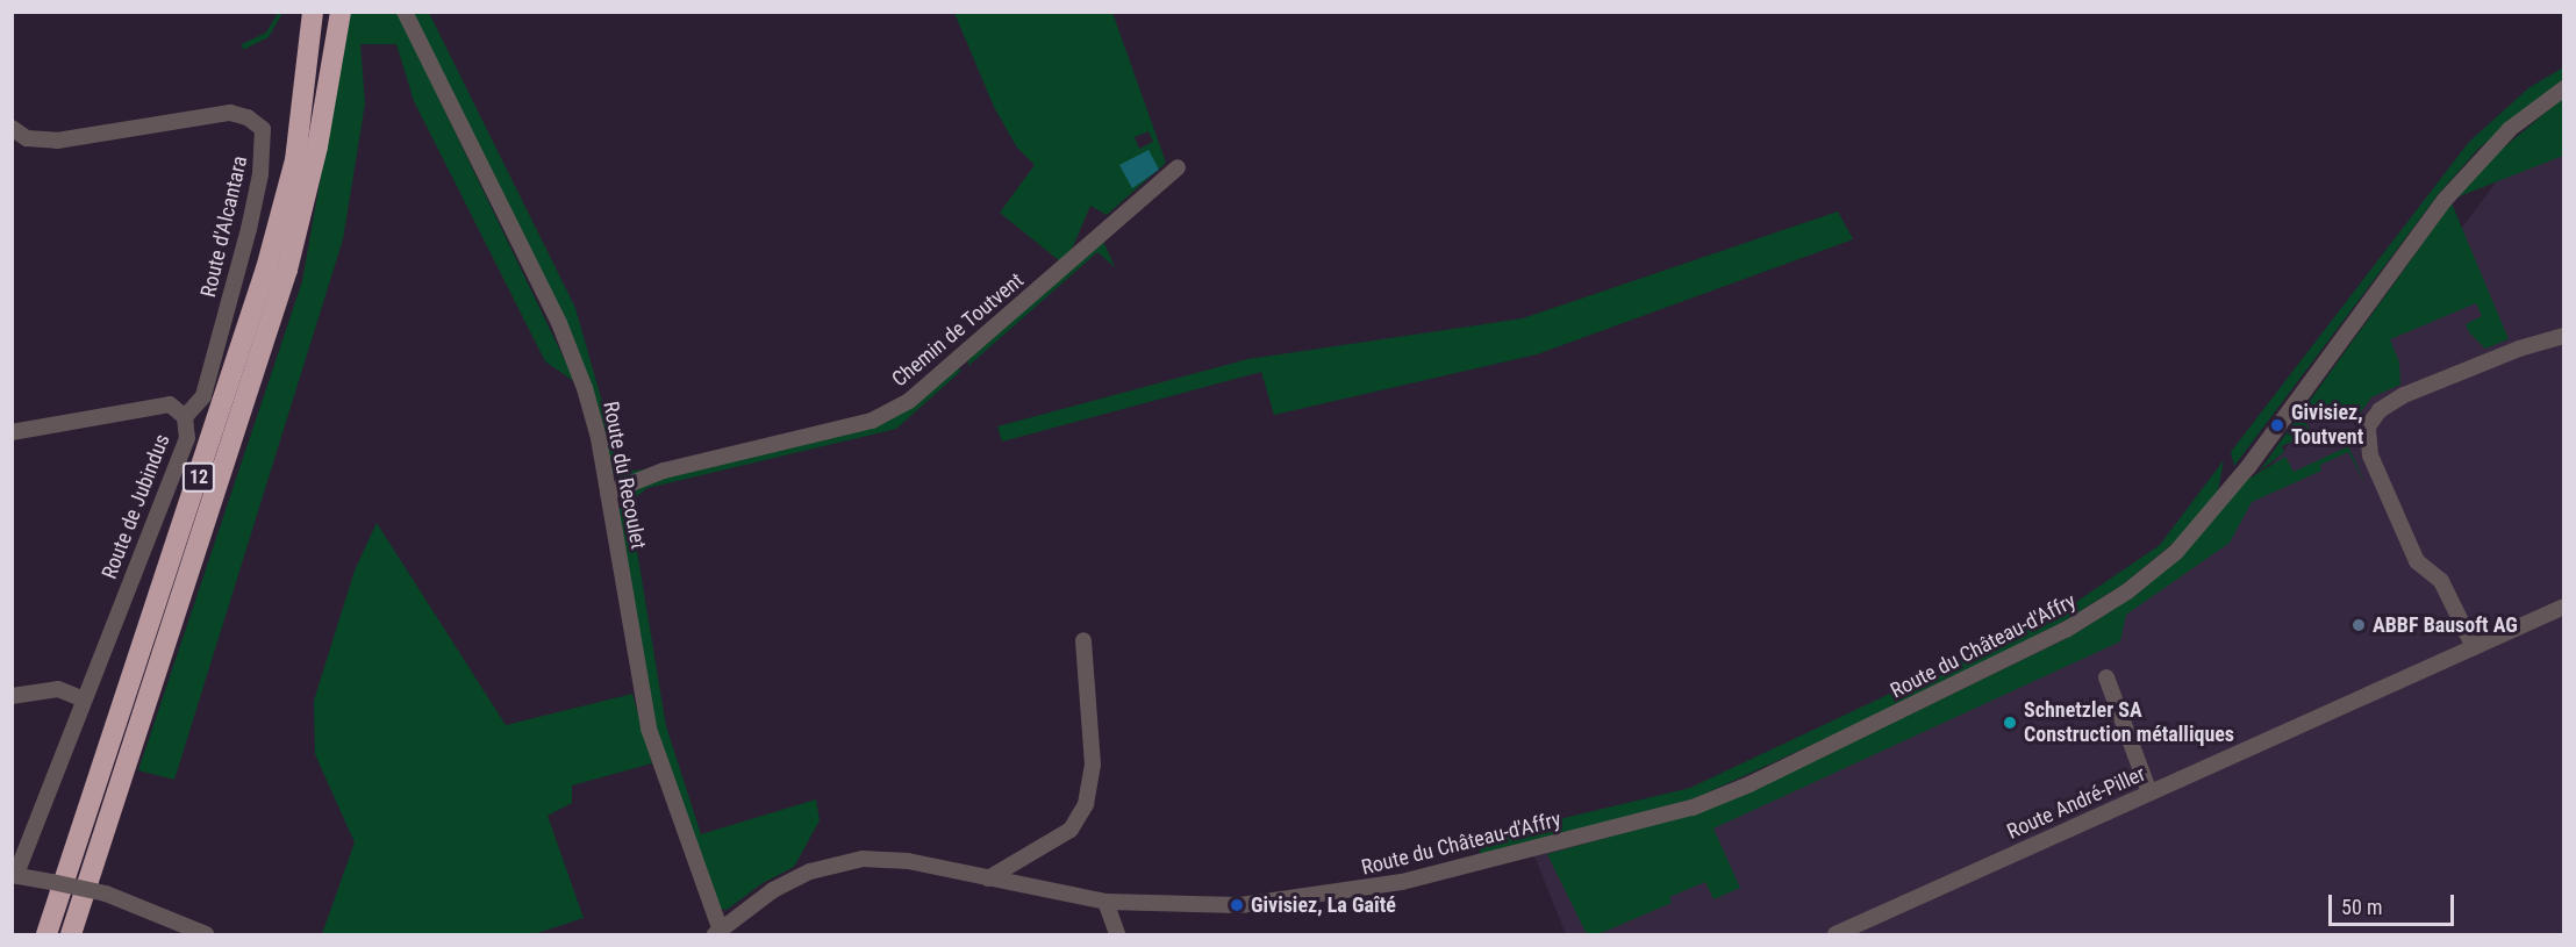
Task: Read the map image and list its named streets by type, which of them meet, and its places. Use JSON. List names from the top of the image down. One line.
{"streets":{"highway":["12"],"street":["Route d'Alcantara","Chemin de Toutvent","Route du Recoulet","Route de Jubindus","Route du Château-d'Affry","Route André-Piller"]},"crossings":[["Route d'Alcantara","Route de Jubindus"],["Chemin de Toutvent","Route du Recoulet"],["Route du Recoulet","Route du Château-d'Affry"]],"places":["Givisiez, Toutvent","ABBF Bausoft AG","Schnetzler SA Construction métalliques","Givisiez, La Gaîté"],"scale_bar":"50 m"}
